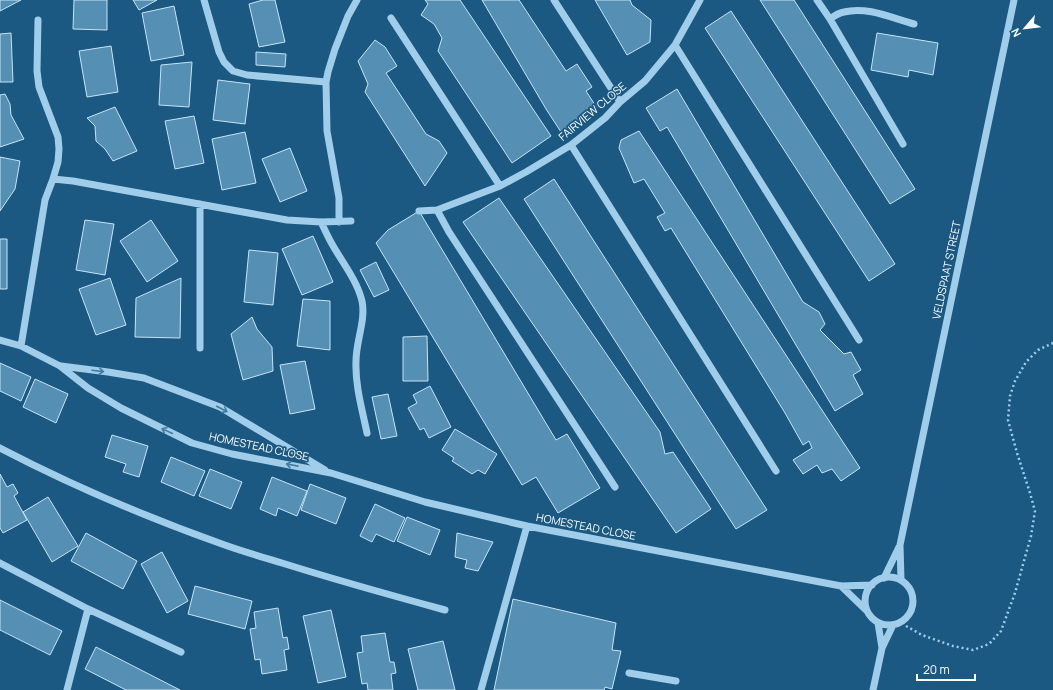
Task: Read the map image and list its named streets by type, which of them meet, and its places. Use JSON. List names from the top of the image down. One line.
{"streets":{"street":["FAIRVIEW CLOSE","VELDSPAAT STREET","HOMESTEAD CLOSE"]},"crossings":[["VELDSPAAT STREET","HOMESTEAD CLOSE"]],"scale_bar":"20 m","north":"bottom left"}
